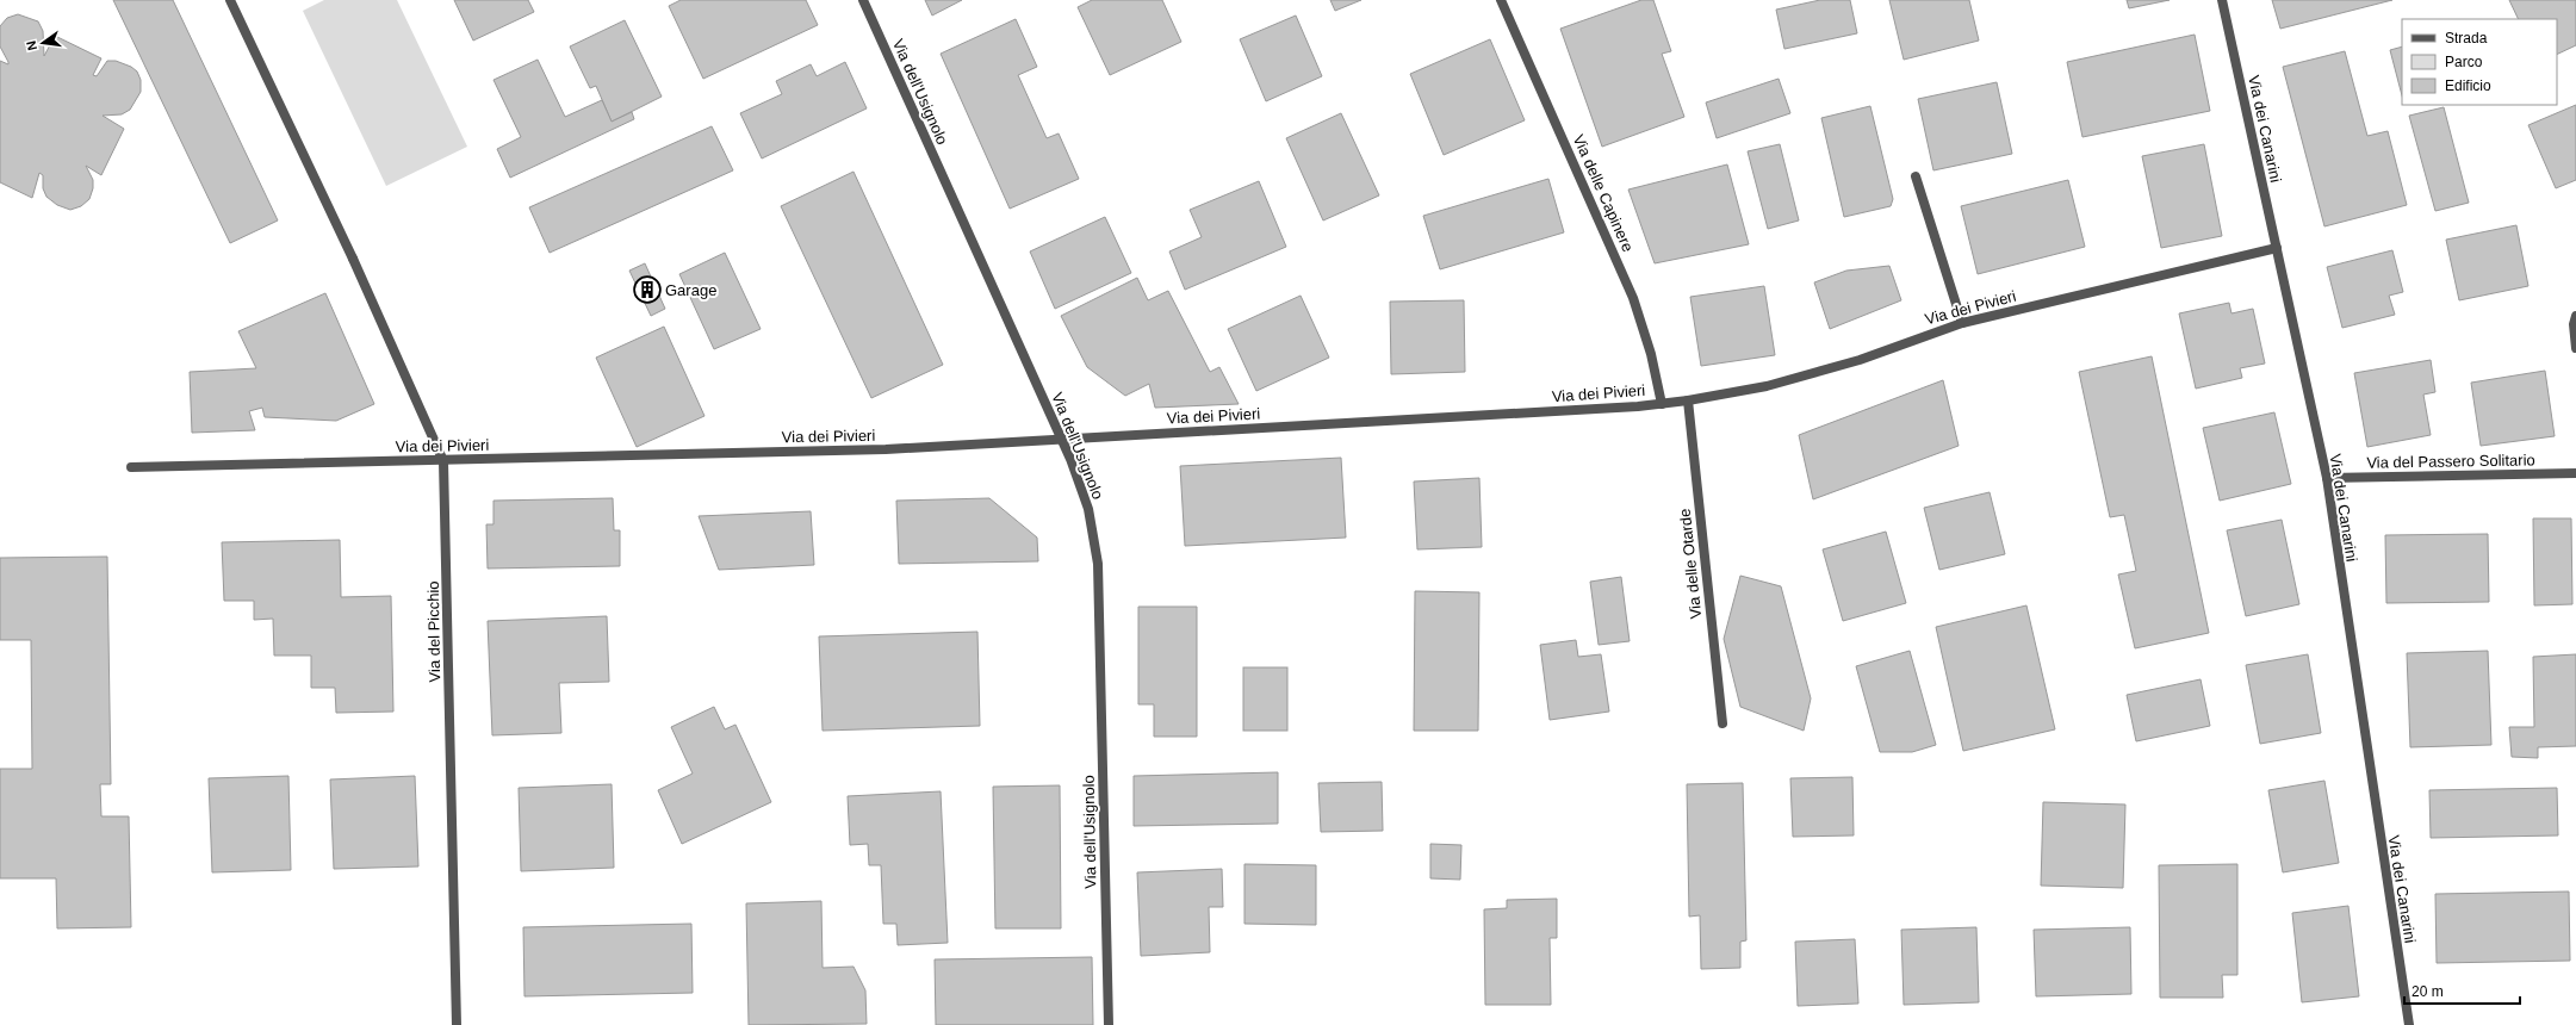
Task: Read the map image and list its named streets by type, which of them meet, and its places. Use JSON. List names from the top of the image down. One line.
{"streets":{"street":["Via dell'Usignolo","Via dei Canarini","Via delle Capinere","Via dei Pivieri","Via del Passero Solitario","Via delle Otarde","Via del Picchio"]},"crossings":[["Via dell'Usignolo","Via dei Pivieri"],["Via dei Canarini","Via dei Pivieri"],["Via dei Canarini","Via del Passero Solitario"],["Via delle Capinere","Via dei Pivieri"],["Via dei Pivieri","Via delle Otarde"],["Via dei Pivieri","Via del Picchio"]],"places":{"building":["Garage"]},"legend":["Strada","Parco","Edificio"],"scale_bar":"20 m","north":"left"}
